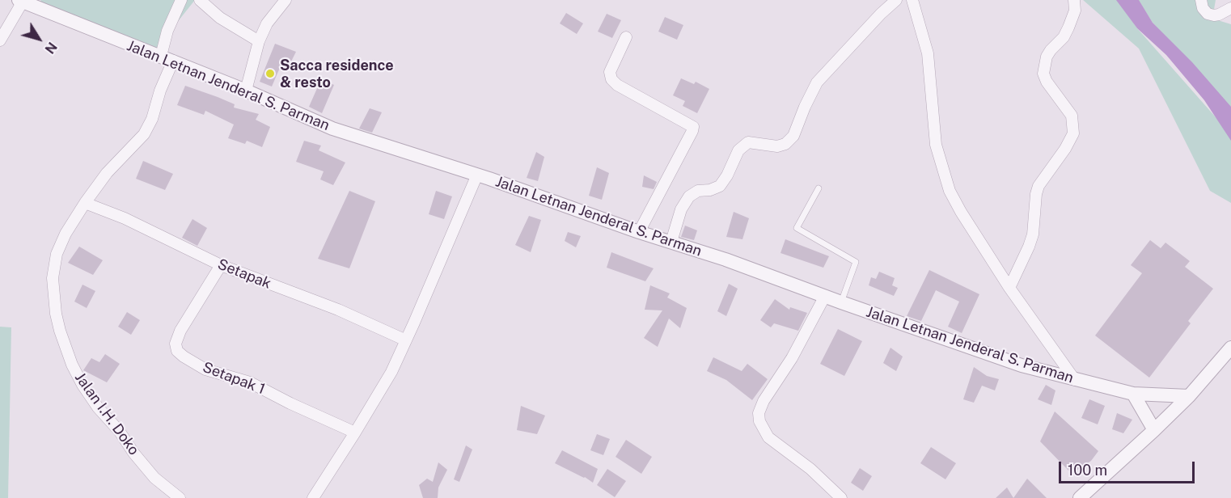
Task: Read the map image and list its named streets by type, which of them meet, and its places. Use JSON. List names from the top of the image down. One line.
{"streets":{"street":["Jalan Letnan Jenderal S. Parman","Setapak","Setapak 1","Jalan I.H. Doko"]},"crossings":[["Jalan Letnan Jenderal S. Parman","Jalan I.H. Doko"],["Setapak","Setapak 1"],["Setapak","Jalan I.H. Doko"]],"places":["Sacca residence & resto"],"scale_bar":"100 m","north":"bottom right"}
